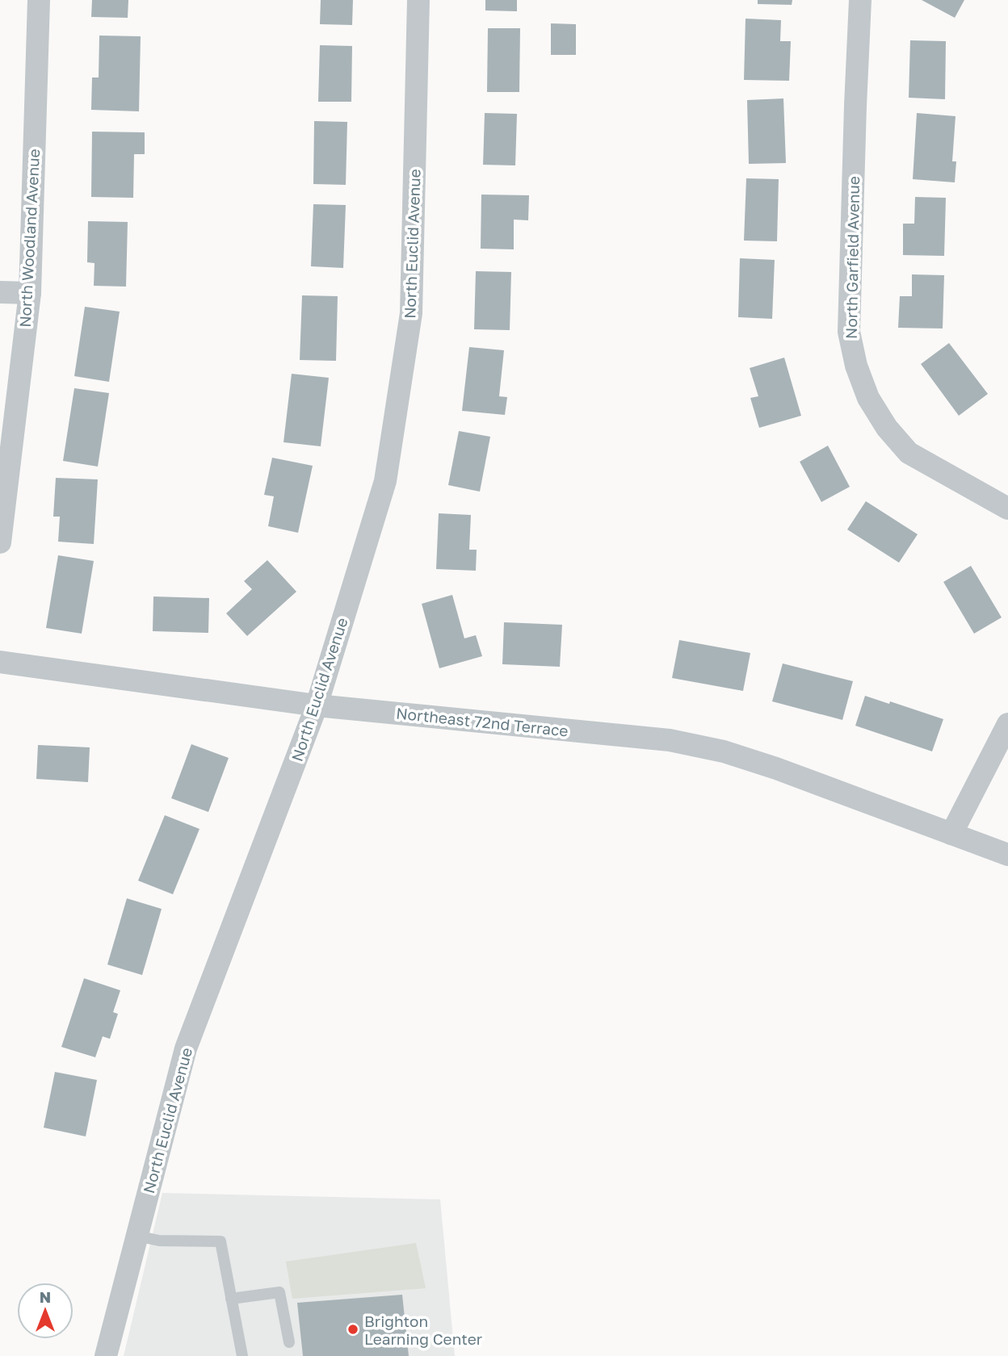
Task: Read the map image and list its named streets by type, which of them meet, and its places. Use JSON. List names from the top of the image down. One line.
{"streets":{"street":["North Woodland Avenue","North Euclid Avenue","North Garfield Avenue","Northeast 72nd Terrace"]},"crossings":[["North Euclid Avenue","Northeast 72nd Terrace"]],"places":["Brighton Learning Center"],"north":"top"}
